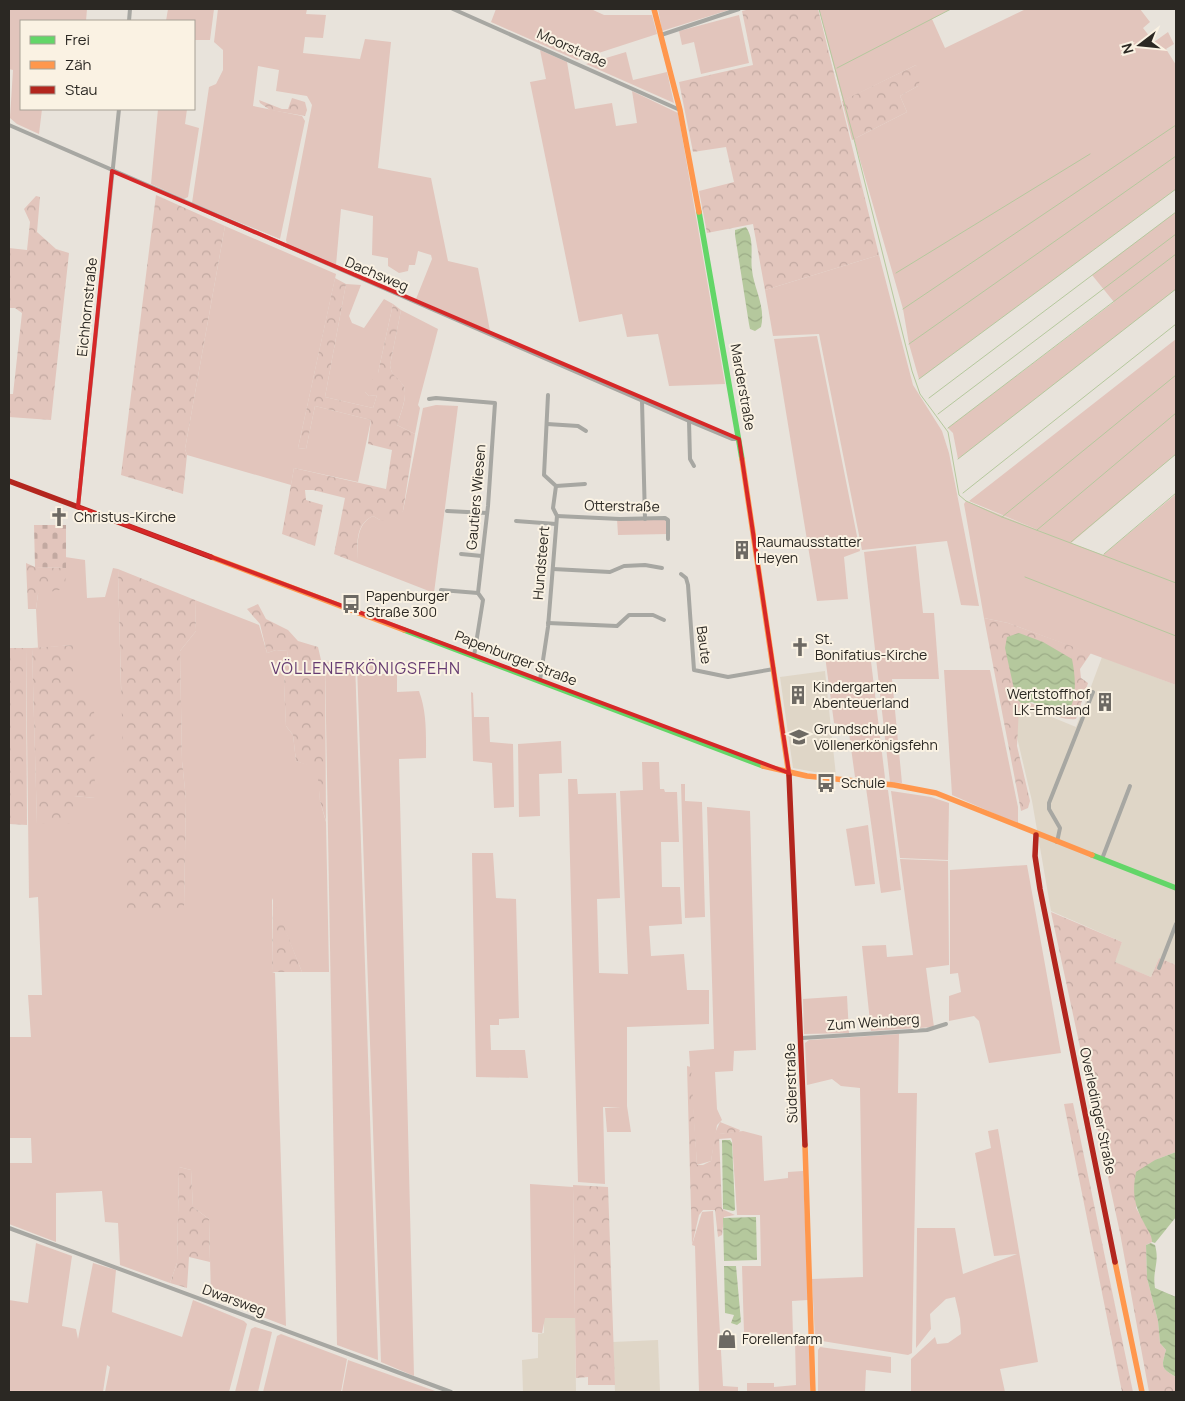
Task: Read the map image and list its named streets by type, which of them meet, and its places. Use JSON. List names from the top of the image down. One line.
{"streets":{"street":["Moorstraße","Dachsweg","Eichhornstraße","Marderstraße","Gautiers Wiesen","Otterstraße","Hundsteert","Baute","Papenburger Straße","Zum Weinberg","Süderstraße","Overledinger Straße","Dwarsweg"]},"crossings":[["Moorstraße","Marderstraße"],["Dachsweg","Eichhornstraße"],["Dachsweg","Marderstraße"],["Eichhornstraße","Papenburger Straße"],["Marderstraße","Baute"],["Marderstraße","Papenburger Straße"],["Marderstraße","Süderstraße"],["Gautiers Wiesen","Papenburger Straße"],["Otterstraße","Hundsteert"],["Hundsteert","Papenburger Straße"],["Papenburger Straße","Süderstraße"],["Papenburger Straße","Overledinger Straße"],["Zum Weinberg","Süderstraße"]],"districts":["VÖLLENERKÖNIGSFEHN"],"places":{"church":["Christus-Kirche","St. Bonifatius-Kirche"],"building":["Raumausstatter Heyen","Kindergarten Abenteuerland","Wertstoffhof LK-Emsland"],"bus stop":["Papenburger Straße 300","Schule"],"school or university":["Grundschule Völlenerkönigsfehn"],"shop":["Forellenfarm"]},"legend":["Frei","Zäh","Stau"],"north":"left"}
